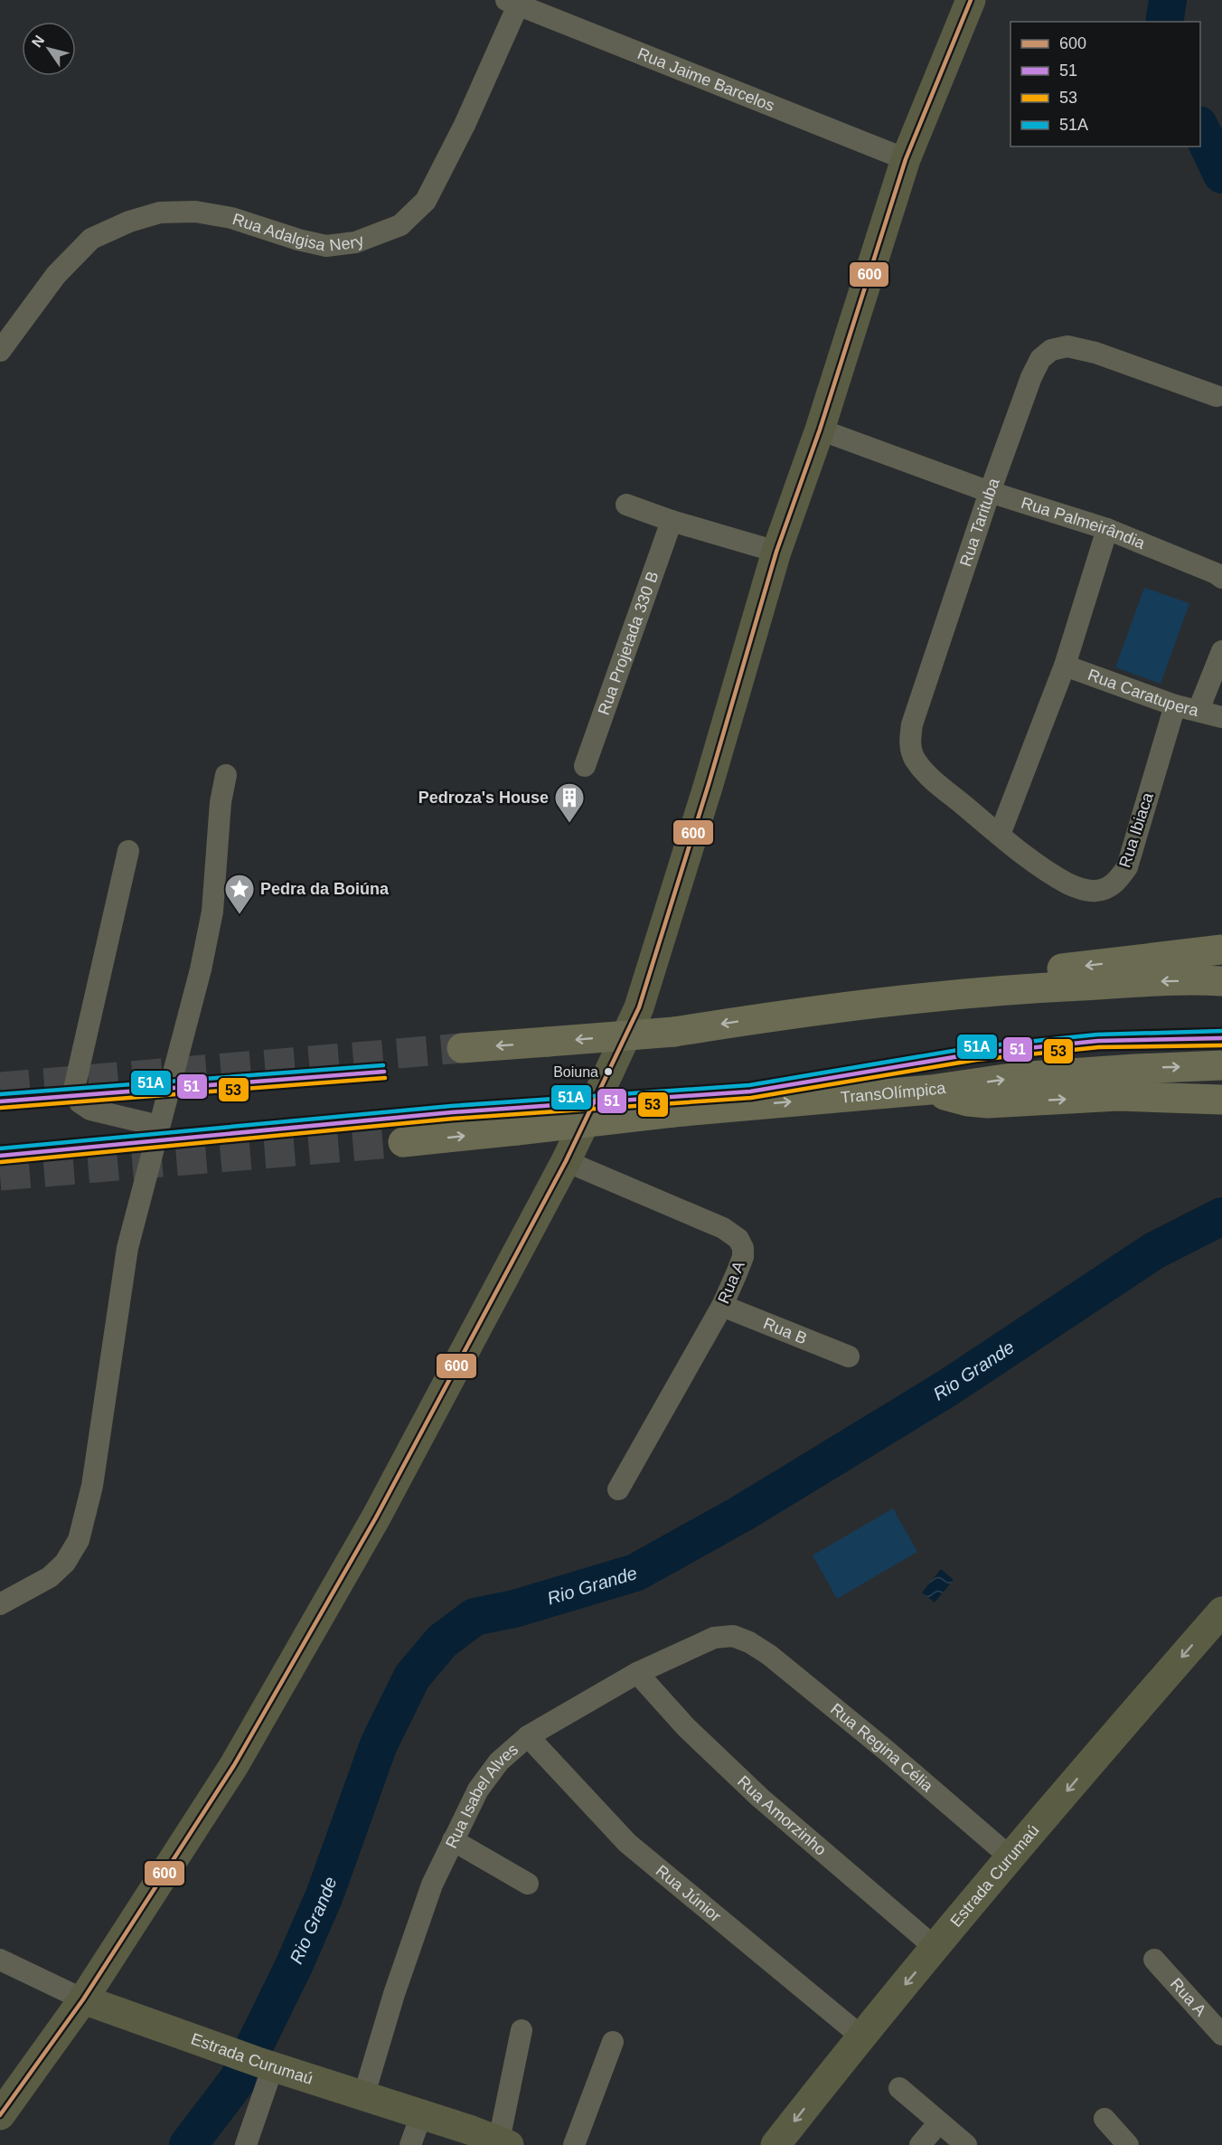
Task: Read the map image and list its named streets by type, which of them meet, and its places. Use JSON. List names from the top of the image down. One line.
{"streets":{"highway":["TransOlímpica"],"street":["Rua Jaime Barcelos","Rua Adalgisa Nery","Rua Tarituba","Rua Palmeirândia","Rua Projetada 330 B","Rua Caratupera","Rua Ibiaca","Rua A","Rua B","Rua Regina Célia","Rua Isabel Alves","Rua Amorzinho","Estrada Curumaú","Rua Júnior"]},"crossings":[["Rua Jaime Barcelos","Rua Adalgisa Nery"],["Rua Tarituba","Rua Palmeirândia"],["Rua Tarituba","Rua Ibiaca"],["Rua Caratupera","Rua Ibiaca"],["Rua A","Rua B"],["Rua Regina Célia","Rua Isabel Alves"],["Rua Regina Célia","Estrada Curumaú"],["Rua Isabel Alves","Rua Amorzinho"],["Rua Isabel Alves","Estrada Curumaú"],["Rua Isabel Alves","Rua Júnior"],["Rua Amorzinho","Estrada Curumaú"],["Estrada Curumaú","Rua Júnior"]],"one_way":["Estrada Curumaú"],"water":["Rio Grande"],"places":{"building":["Pedroza's House"],"place":["Pedra da Boiúna"],"other":["Boiuna"]},"lines":["transit line 600","transit line 51A","transit line 51","transit line 53"],"legend":["600","51","53","51A"],"north":"top left"}
